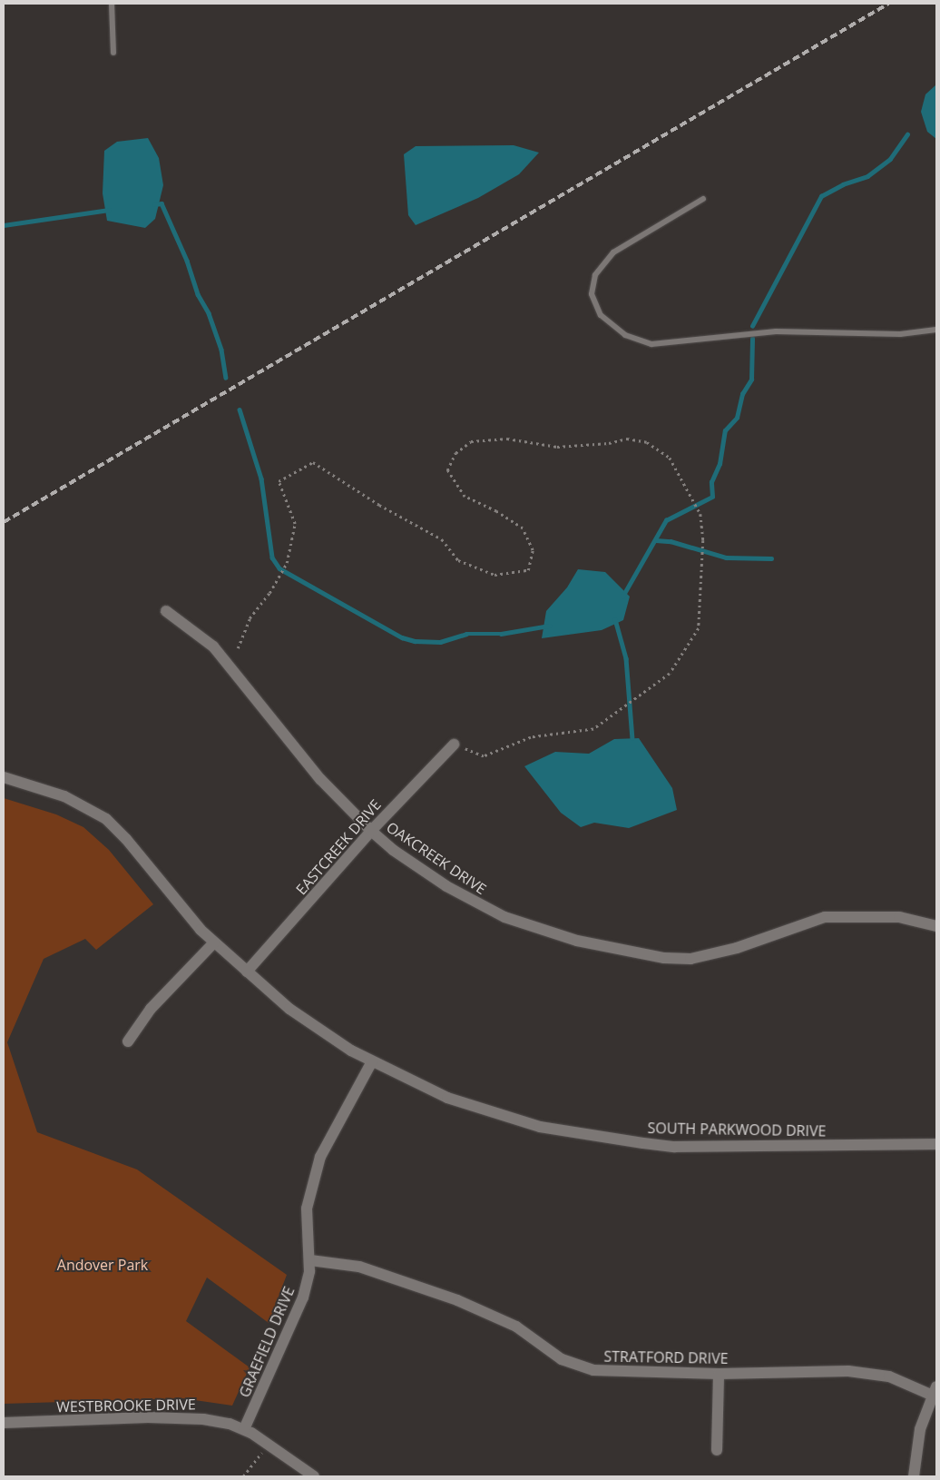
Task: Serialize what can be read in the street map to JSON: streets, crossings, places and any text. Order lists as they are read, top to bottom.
{
  "streets": {
    "street": [
      "EASTCREEK DRIVE",
      "OAKCREEK DRIVE",
      "SOUTH PARKWOOD DRIVE",
      "GRAEFIELD DRIVE",
      "STRATFORD DRIVE",
      "WESTBROOKE DRIVE"
    ]
  },
  "crossings": [
    ["EASTCREEK DRIVE", "OAKCREEK DRIVE"],
    ["EASTCREEK DRIVE", "SOUTH PARKWOOD DRIVE"],
    ["SOUTH PARKWOOD DRIVE", "GRAEFIELD DRIVE"],
    ["GRAEFIELD DRIVE", "STRATFORD DRIVE"],
    ["GRAEFIELD DRIVE", "WESTBROOKE DRIVE"]
  ],
  "parks": ["Andover Park"]
}
